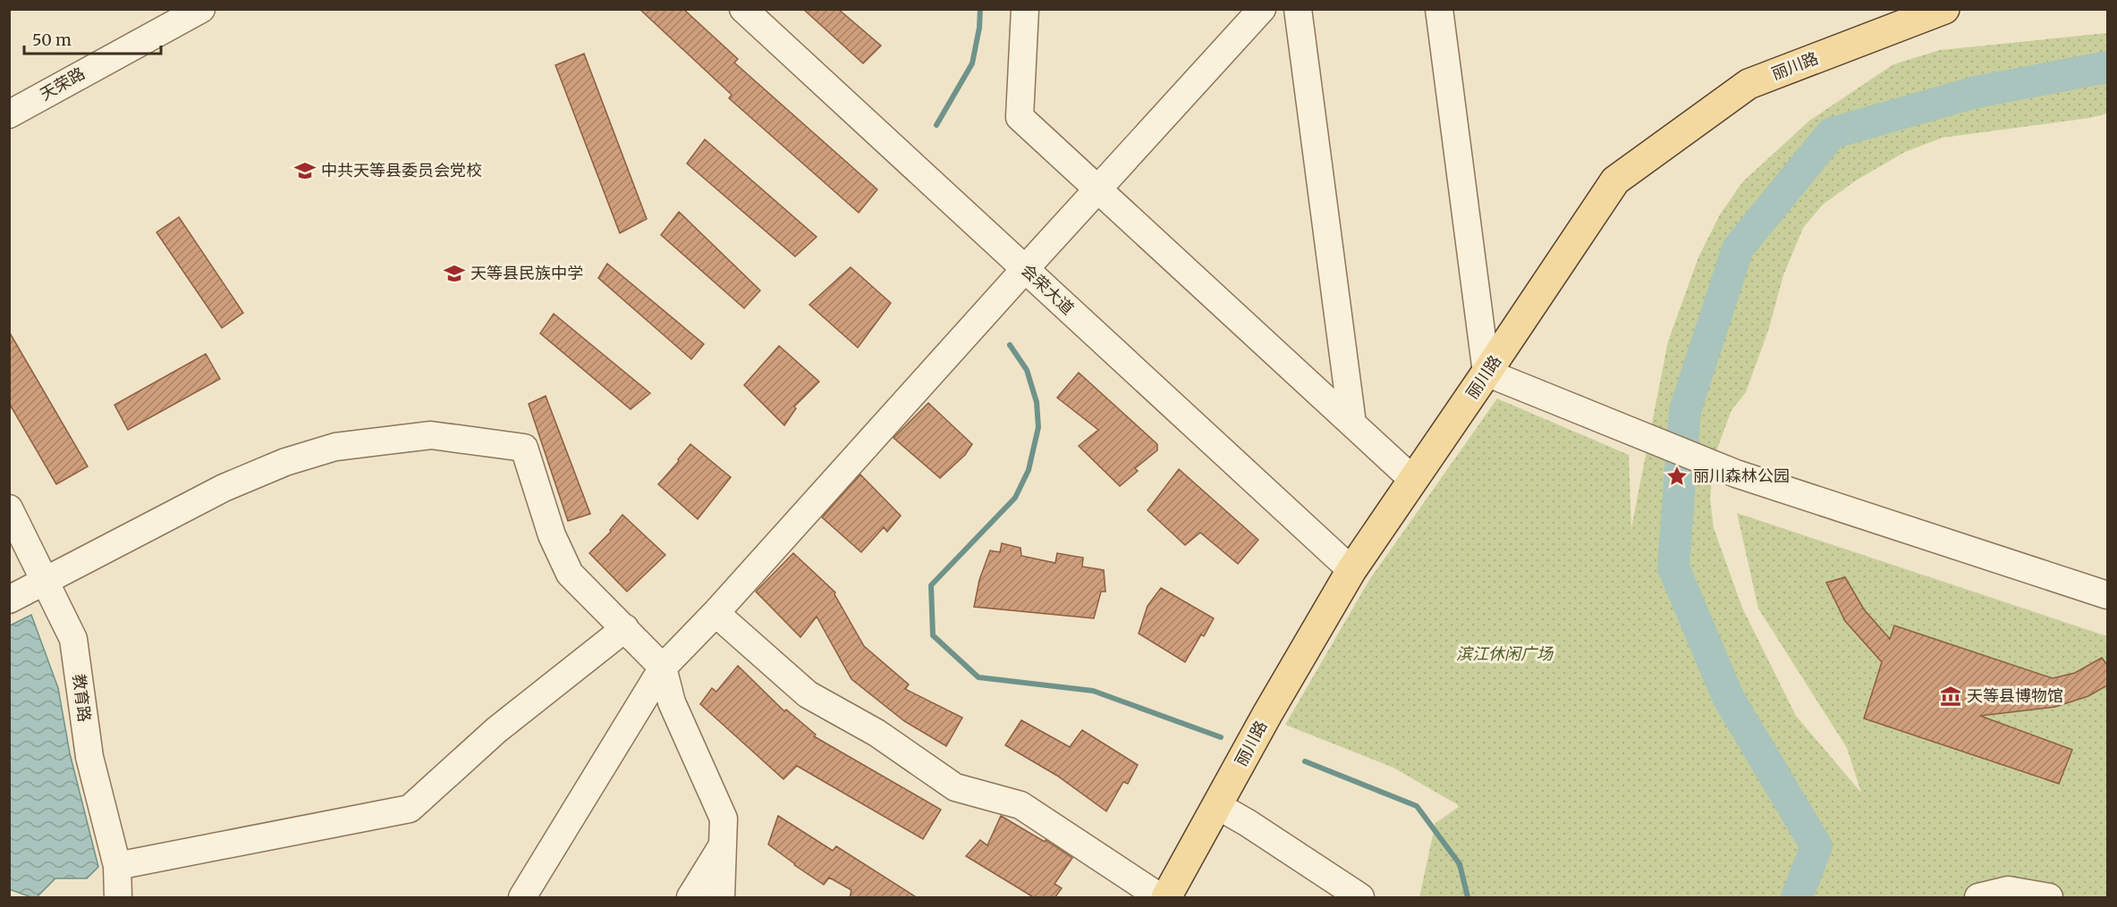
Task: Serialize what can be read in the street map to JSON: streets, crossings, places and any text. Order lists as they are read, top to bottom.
{
  "streets": {
    "main road": ["丽川路"],
    "street": ["天荣路", "会荣大道", "教育路"]
  },
  "crossings": [
    ["丽川路", "会荣大道"]
  ],
  "parks": ["滨江休闲广场"],
  "places": {
    "school or university": ["中共天等县委员会党校", "天等县民族中学"],
    "place": ["丽川森林公园"],
    "museum": ["天等县博物馆"]
  },
  "scale_bar": "50 m"
}
